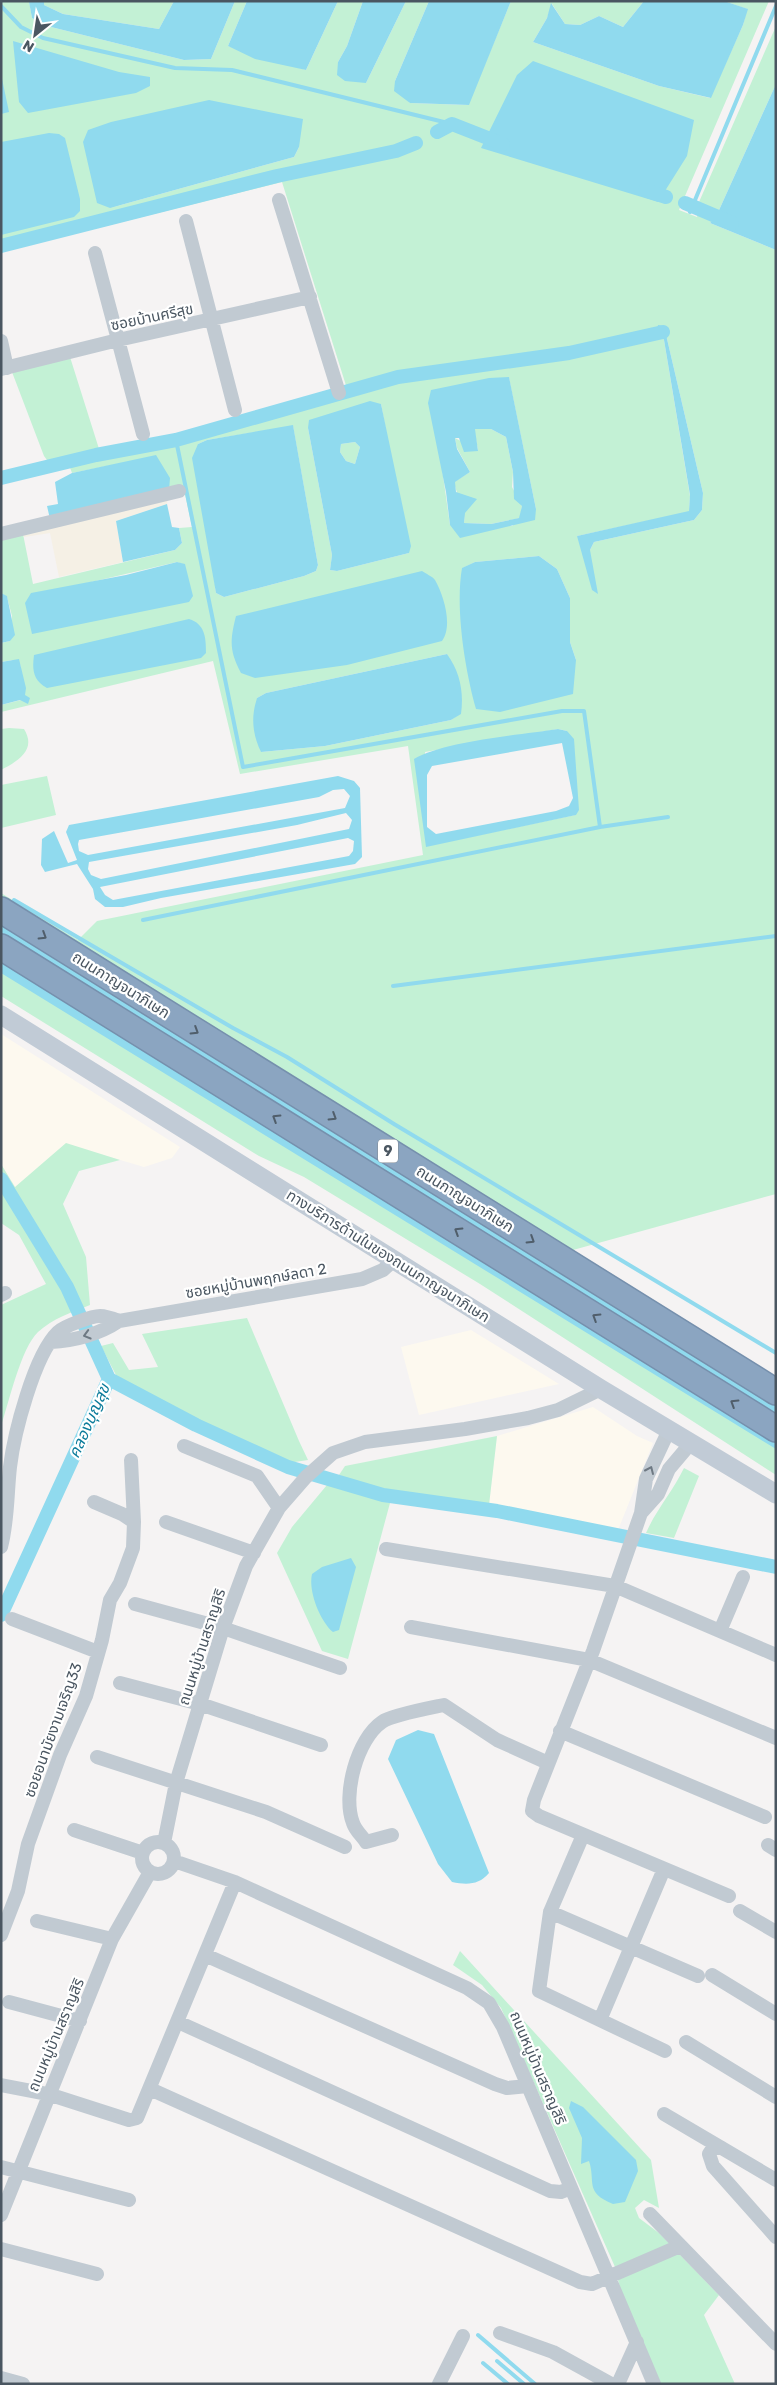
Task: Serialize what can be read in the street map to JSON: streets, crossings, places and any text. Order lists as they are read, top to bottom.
{
  "streets": {
    "highway": ["ถนนกาญจนาภิเษก", "9"],
    "main road": ["ทางบริการด้านในของถนนกาญจนาภิเษก"],
    "street": [
      "ซอยบ้านศรีสุข",
      "ซอยหมู่บ้านพฤกษ์ลดา 2",
      "ถนนหมู่บ้านสราญสิริ",
      "ซอยอนามัยงามเจริญ33"
    ]
  },
  "crossings": [
    ["ทางบริการด้านในของถนนกาญจนาภิเษก", "ซอยหมู่บ้านพฤกษ์ลดา 2"],
    ["ทางบริการด้านในของถนนกาญจนาภิเษก", "ถนนหมู่บ้านสราญสิริ"]
  ],
  "water": ["คลองบุญสุข"],
  "north": "bottom left"
}
